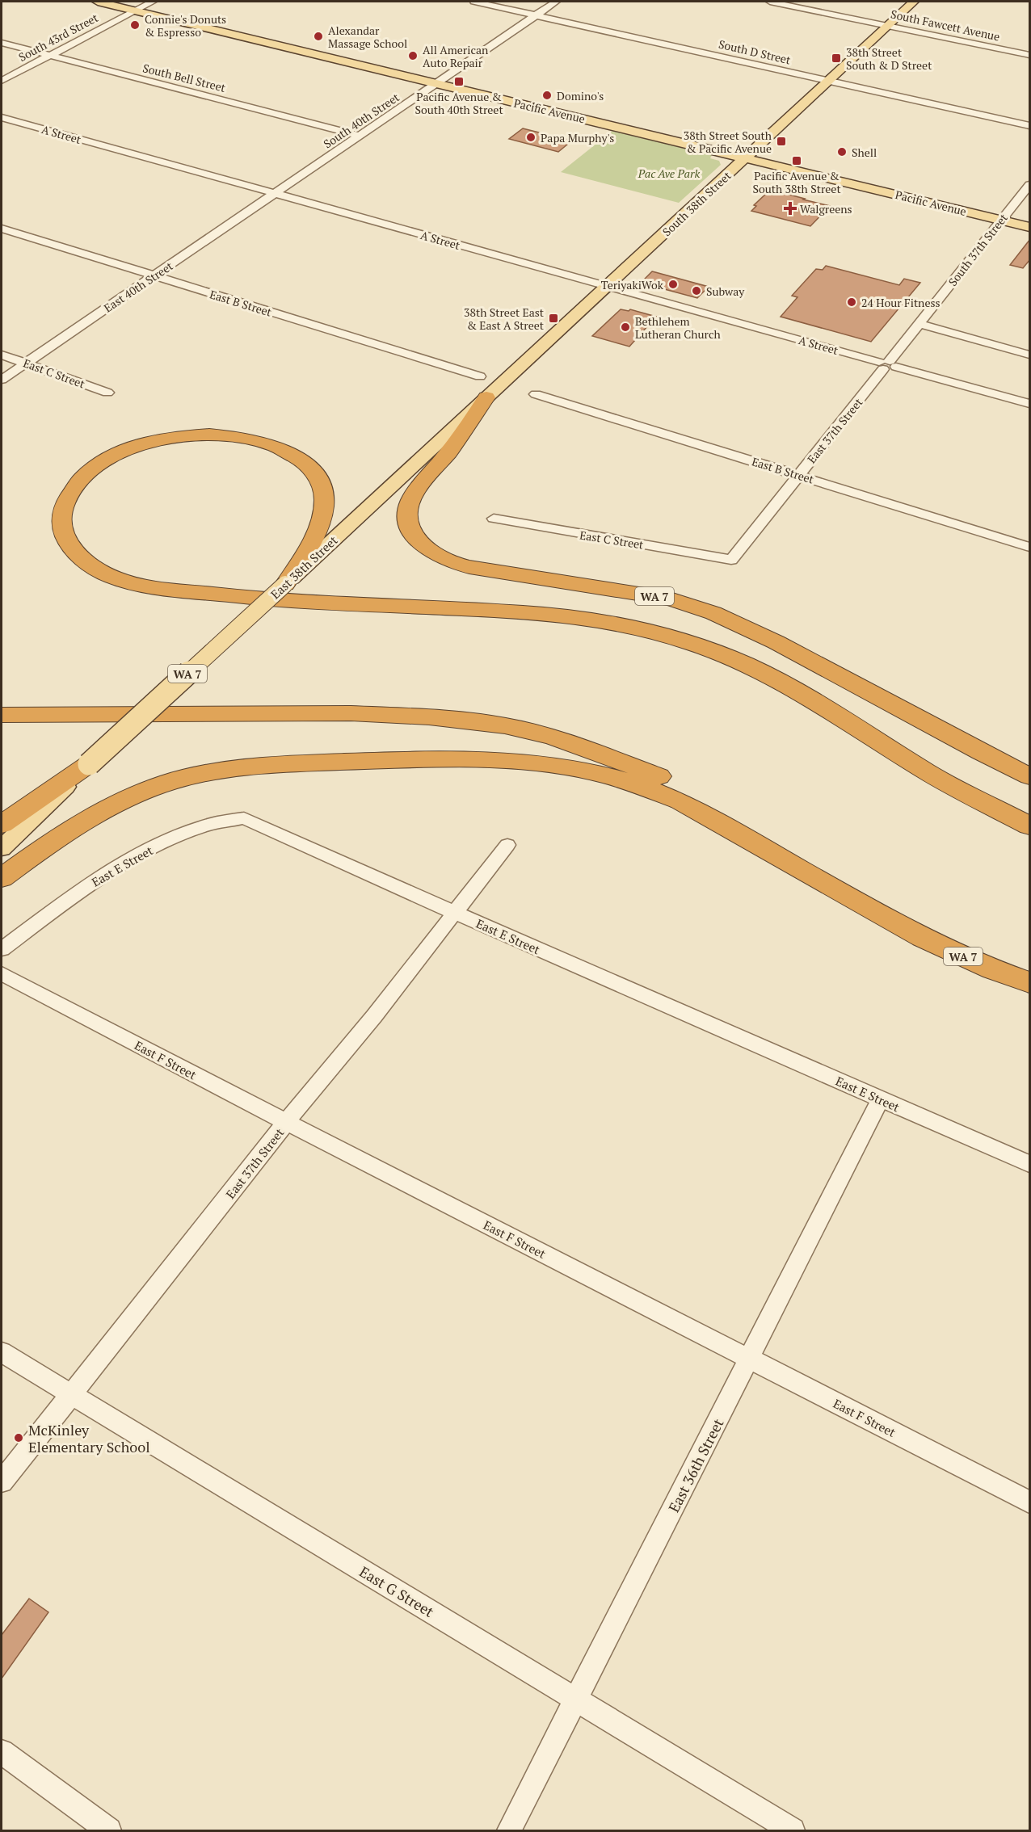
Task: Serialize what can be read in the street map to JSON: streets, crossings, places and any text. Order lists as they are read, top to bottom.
{
  "streets": {
    "highway": ["WA 7"],
    "main road": ["Pacific Avenue", "South 38th Street", "East 38th Street"],
    "street": [
      "South Fawcett Avenue",
      "South 43rd Street",
      "South D Street",
      "South Bell Street",
      "South 40th Street",
      "A Street",
      "South 37th Street",
      "East 40th Street",
      "East B Street",
      "East C Street",
      "East 37th Street",
      "East E Street",
      "East F Street",
      "East 36th Street",
      "East G Street"
    ]
  },
  "crossings": [
    ["South Fawcett Avenue", "South 38th Street"],
    ["South 43rd Street", "South Bell Street"],
    ["South 43rd Street", "Pacific Avenue"],
    ["South D Street", "South 40th Street"],
    ["South D Street", "South 38th Street"],
    ["South Bell Street", "South 40th Street"],
    ["Pacific Avenue", "South 40th Street"],
    ["Pacific Avenue", "South 38th Street"],
    ["Pacific Avenue", "South 37th Street"],
    ["South 40th Street", "A Street"],
    ["South 40th Street", "East 40th Street"],
    ["A Street", "South 38th Street"],
    ["A Street", "South 37th Street"],
    ["A Street", "East 40th Street"],
    ["A Street", "East 37th Street"],
    ["A Street", "East 38th Street"],
    ["South 38th Street", "East 38th Street"],
    ["South 37th Street", "East 37th Street"],
    ["East 40th Street", "East B Street"],
    ["East 40th Street", "East C Street"],
    ["East B Street", "East 37th Street"],
    ["East C Street", "East 37th Street"],
    ["East 37th Street", "East E Street"],
    ["East 37th Street", "East F Street"],
    ["East 37th Street", "East G Street"],
    ["East 38th Street", "WA 7"],
    ["East E Street", "East 36th Street"],
    ["East F Street", "East 36th Street"],
    ["East 36th Street", "East G Street"]
  ],
  "parks": ["Pac Ave Park"],
  "places": {
    "other": [
      "Connie's Donuts & Espresso",
      "Alexandar Massage School",
      "All American Auto Repair",
      "Domino's",
      "Papa Murphy's",
      "Shell",
      "TeriyakiWok",
      "Subway",
      "24 Hour Fitness",
      "Bethlehem Lutheran Church",
      "McKinley Elementary School"
    ],
    "transit": [
      "38th Street South & D Street",
      "Pacific Avenue & South 40th Street",
      "38th Street South & Pacific Avenue",
      "Pacific Avenue & South 38th Street",
      "38th Street East & East A Street"
    ],
    "health": ["Walgreens"]
  }
}
